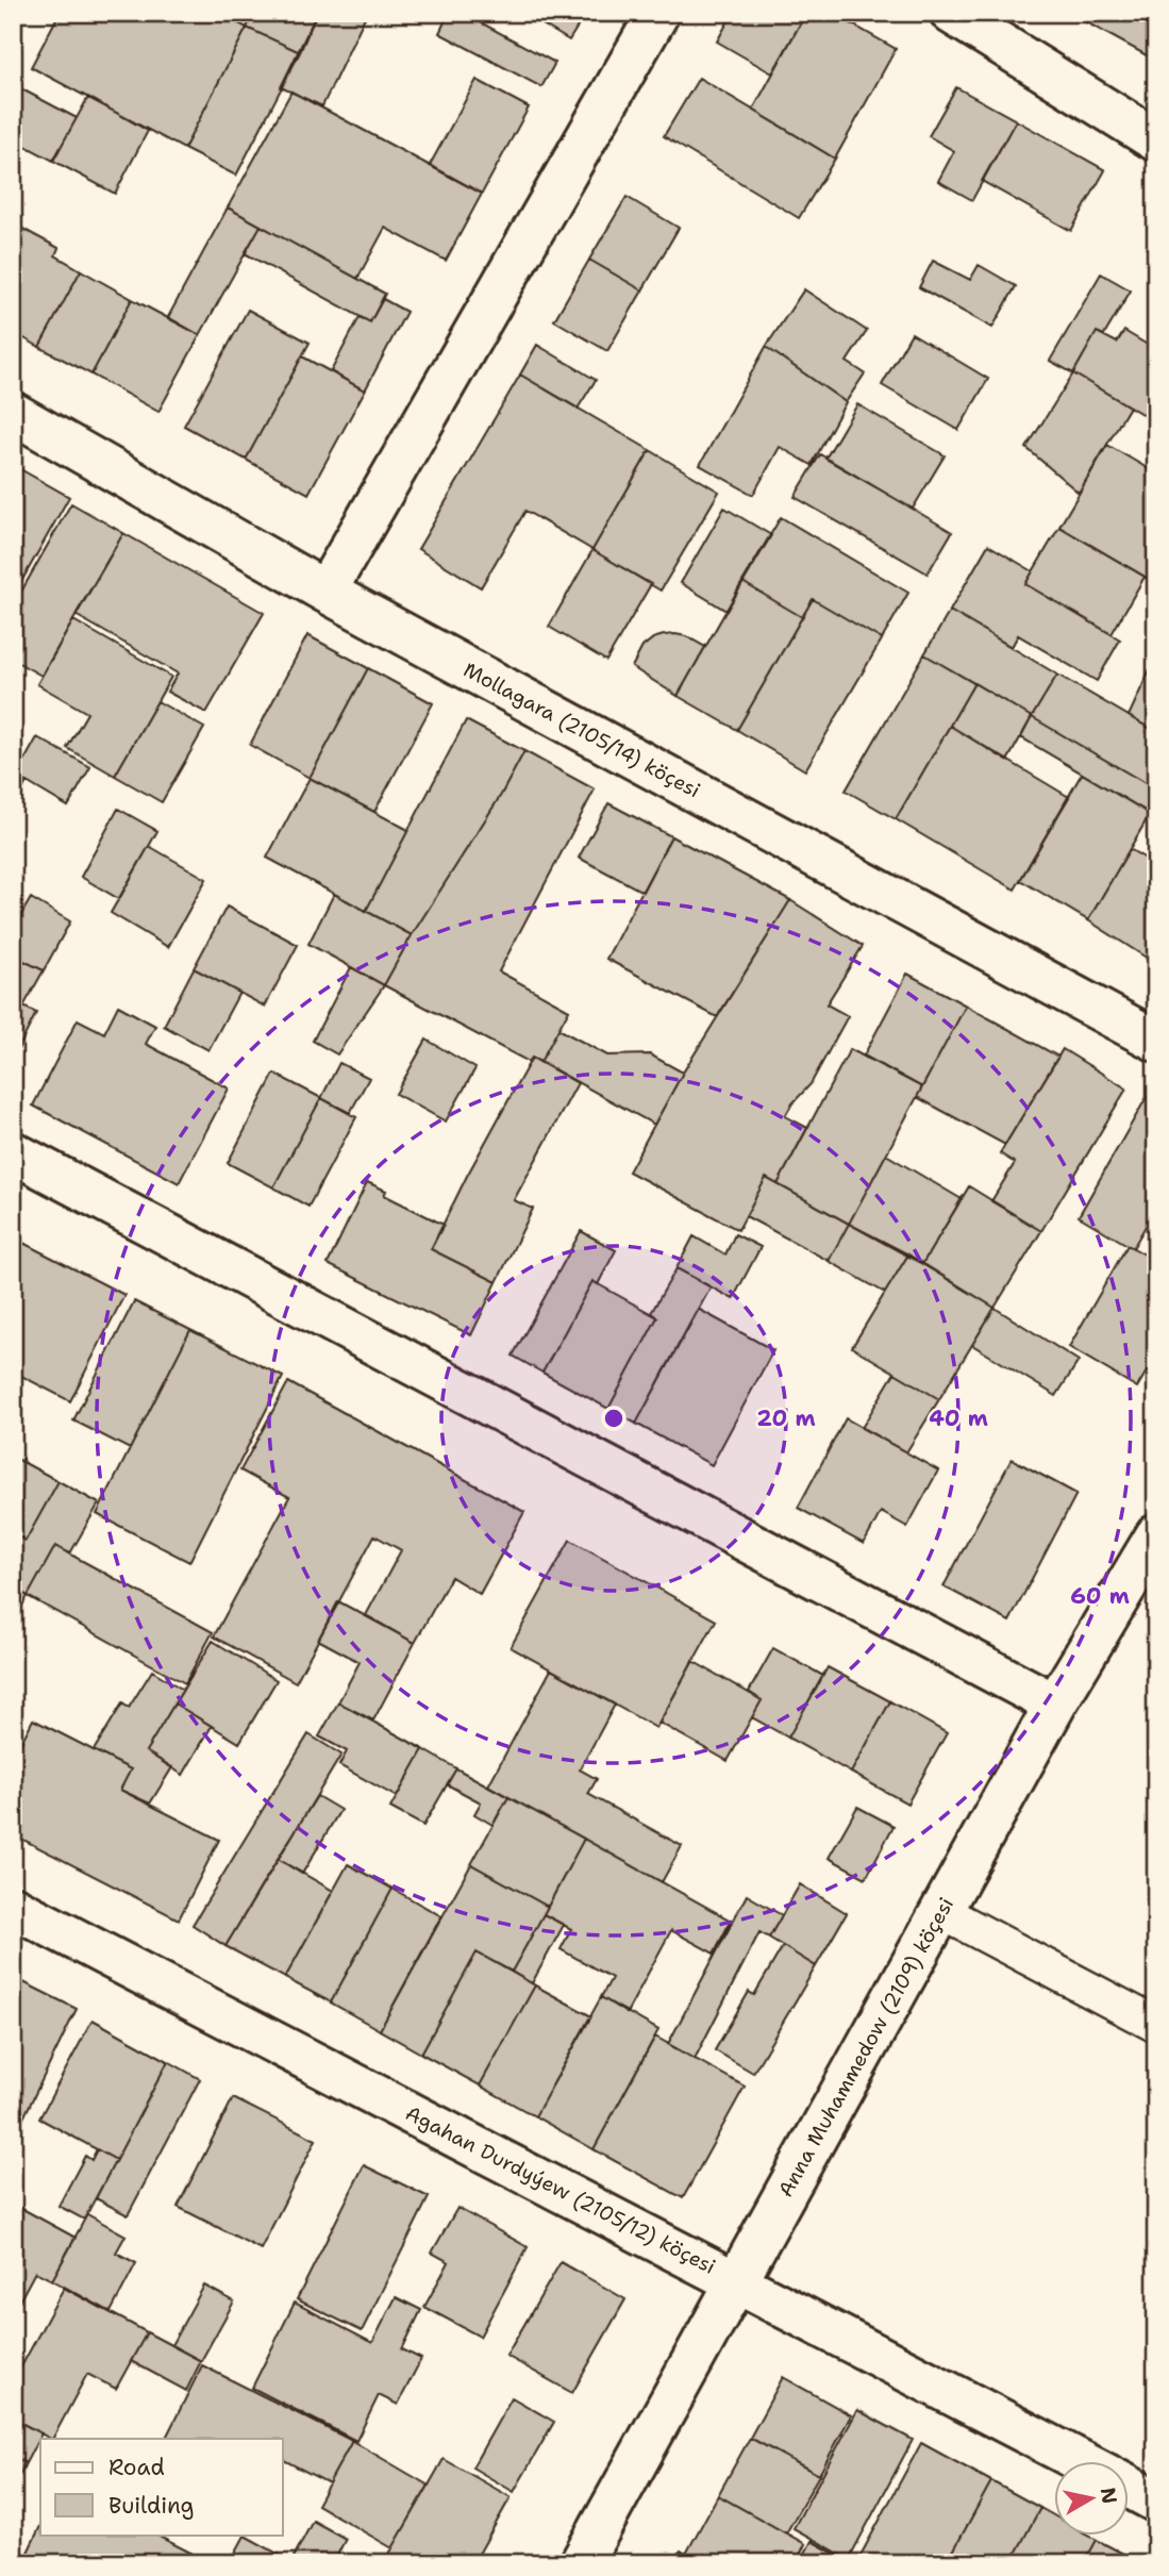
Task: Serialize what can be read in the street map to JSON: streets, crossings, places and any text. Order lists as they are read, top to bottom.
{
  "streets": {
    "street": ["Mollagara (2105/14) köçesi", "Anna Muhammedow (2109) köçesi", "Agahan Durdyýew (2105/12) köçesi"]
  },
  "crossings": [
    ["Anna Muhammedow (2109) köçesi", "Agahan Durdyýew (2105/12) köçesi"]
  ],
  "legend": ["Road", "Building"],
  "north": "right",
  "rings": ["20 m", "40 m", "60 m"]
}
